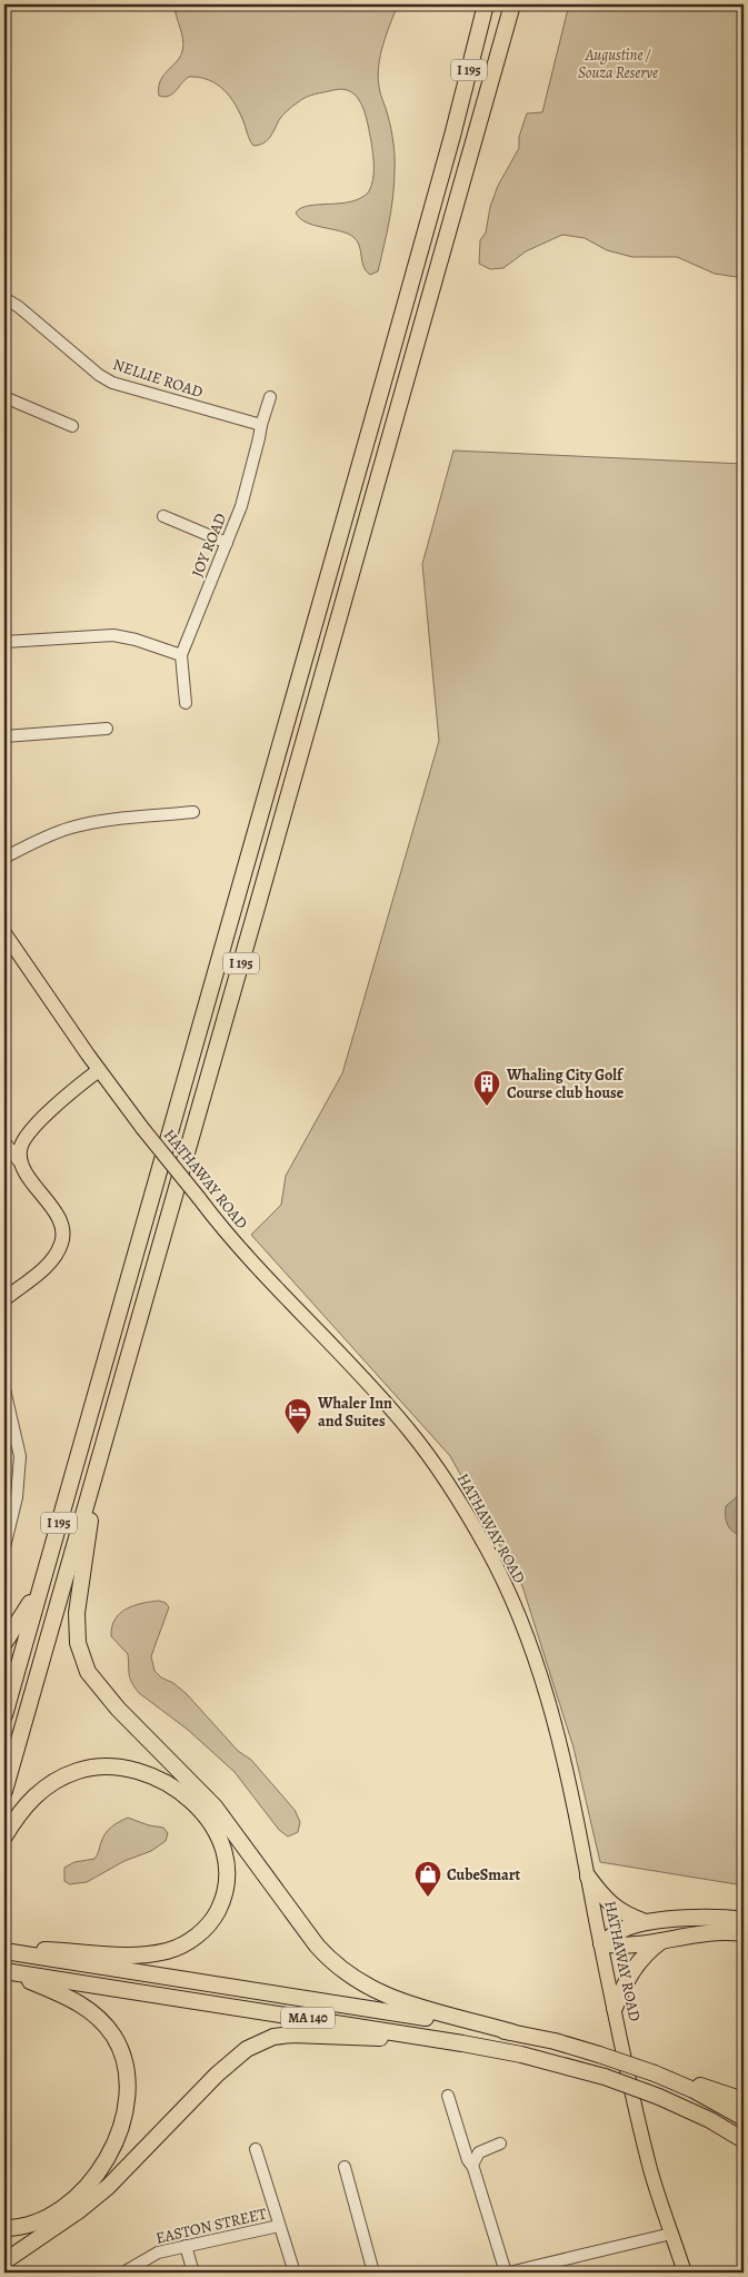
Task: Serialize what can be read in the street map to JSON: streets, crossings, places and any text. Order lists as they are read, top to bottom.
{
  "streets": {
    "highway": ["I 195", "MA 140"],
    "main road": ["HATHAWAY ROAD"],
    "street": ["NELLIE ROAD", "JOY ROAD", "EASTON STREET"]
  },
  "crossings": [
    ["NELLIE ROAD", "JOY ROAD"]
  ],
  "parks": ["Augustine / Souza Reserve"],
  "places": {
    "building": ["Whaling City Golf Course club house"],
    "hotel": ["Whaler Inn and Suites"],
    "shop": ["CubeSmart"]
  }
}
